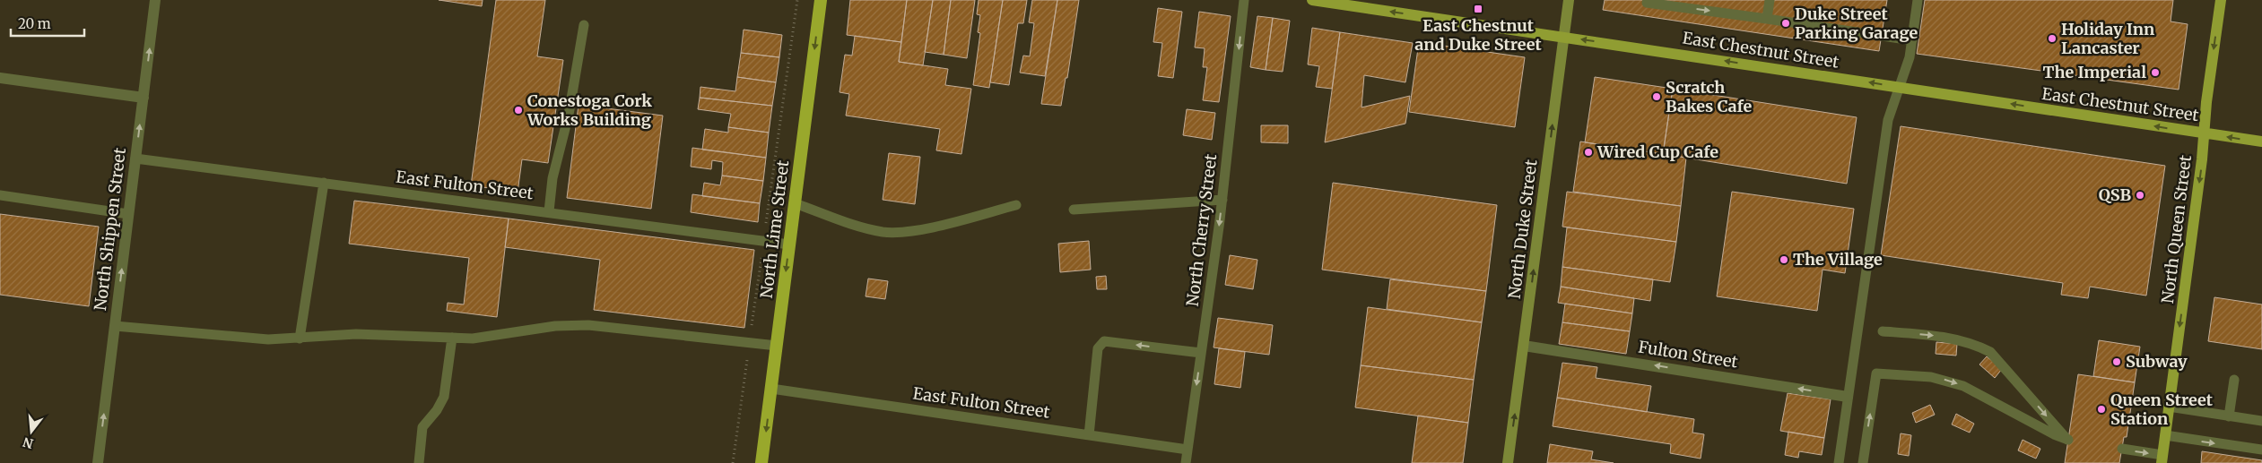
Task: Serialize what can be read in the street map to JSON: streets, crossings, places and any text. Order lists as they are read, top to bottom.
{
  "streets": {
    "highway": ["North Lime Street"],
    "main road": ["East Chestnut Street", "North Duke Street", "North Queen Street"],
    "street": ["North Shippen Street", "Fulton Street"],
    "lane": ["East Fulton Street", "North Cherry Street"]
  },
  "crossings": [
    ["East Chestnut Street", "North Duke Street"],
    ["East Chestnut Street", "North Queen Street"],
    ["East Fulton Street", "North Shippen Street"],
    ["East Fulton Street", "North Lime Street"],
    ["East Fulton Street", "North Cherry Street"],
    ["North Duke Street", "Fulton Street"]
  ],
  "one_way": [
    "East Chestnut Street",
    "North Shippen Street",
    "North Lime Street",
    "North Duke Street",
    "North Queen Street",
    "North Cherry Street",
    "Fulton Street"
  ],
  "places": {
    "transit": ["East Chestnut and Duke Street"],
    "other": [
      "Duke Street Parking Garage",
      "Holiday Inn Lancaster",
      "The Imperial",
      "Scratch Bakes Cafe",
      "Conestoga Cork Works Building",
      "Wired Cup Cafe",
      "QSB",
      "The Village",
      "Subway",
      "Queen Street Station"
    ]
  },
  "scale_bar": "20 m",
  "north": "bottom"
}
